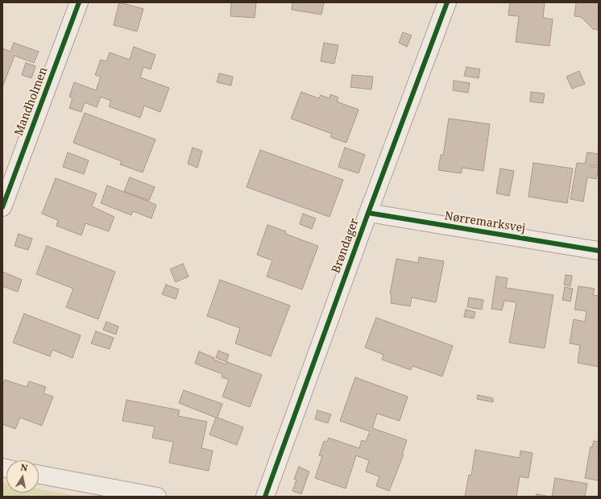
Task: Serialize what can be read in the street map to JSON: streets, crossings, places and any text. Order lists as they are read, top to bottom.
{
  "streets": {
    "street": ["Mandholmen", "Nørremarksvej", "Brøndager"]
  },
  "crossings": [
    ["Nørremarksvej", "Brøndager"]
  ],
  "north": "top"
}
